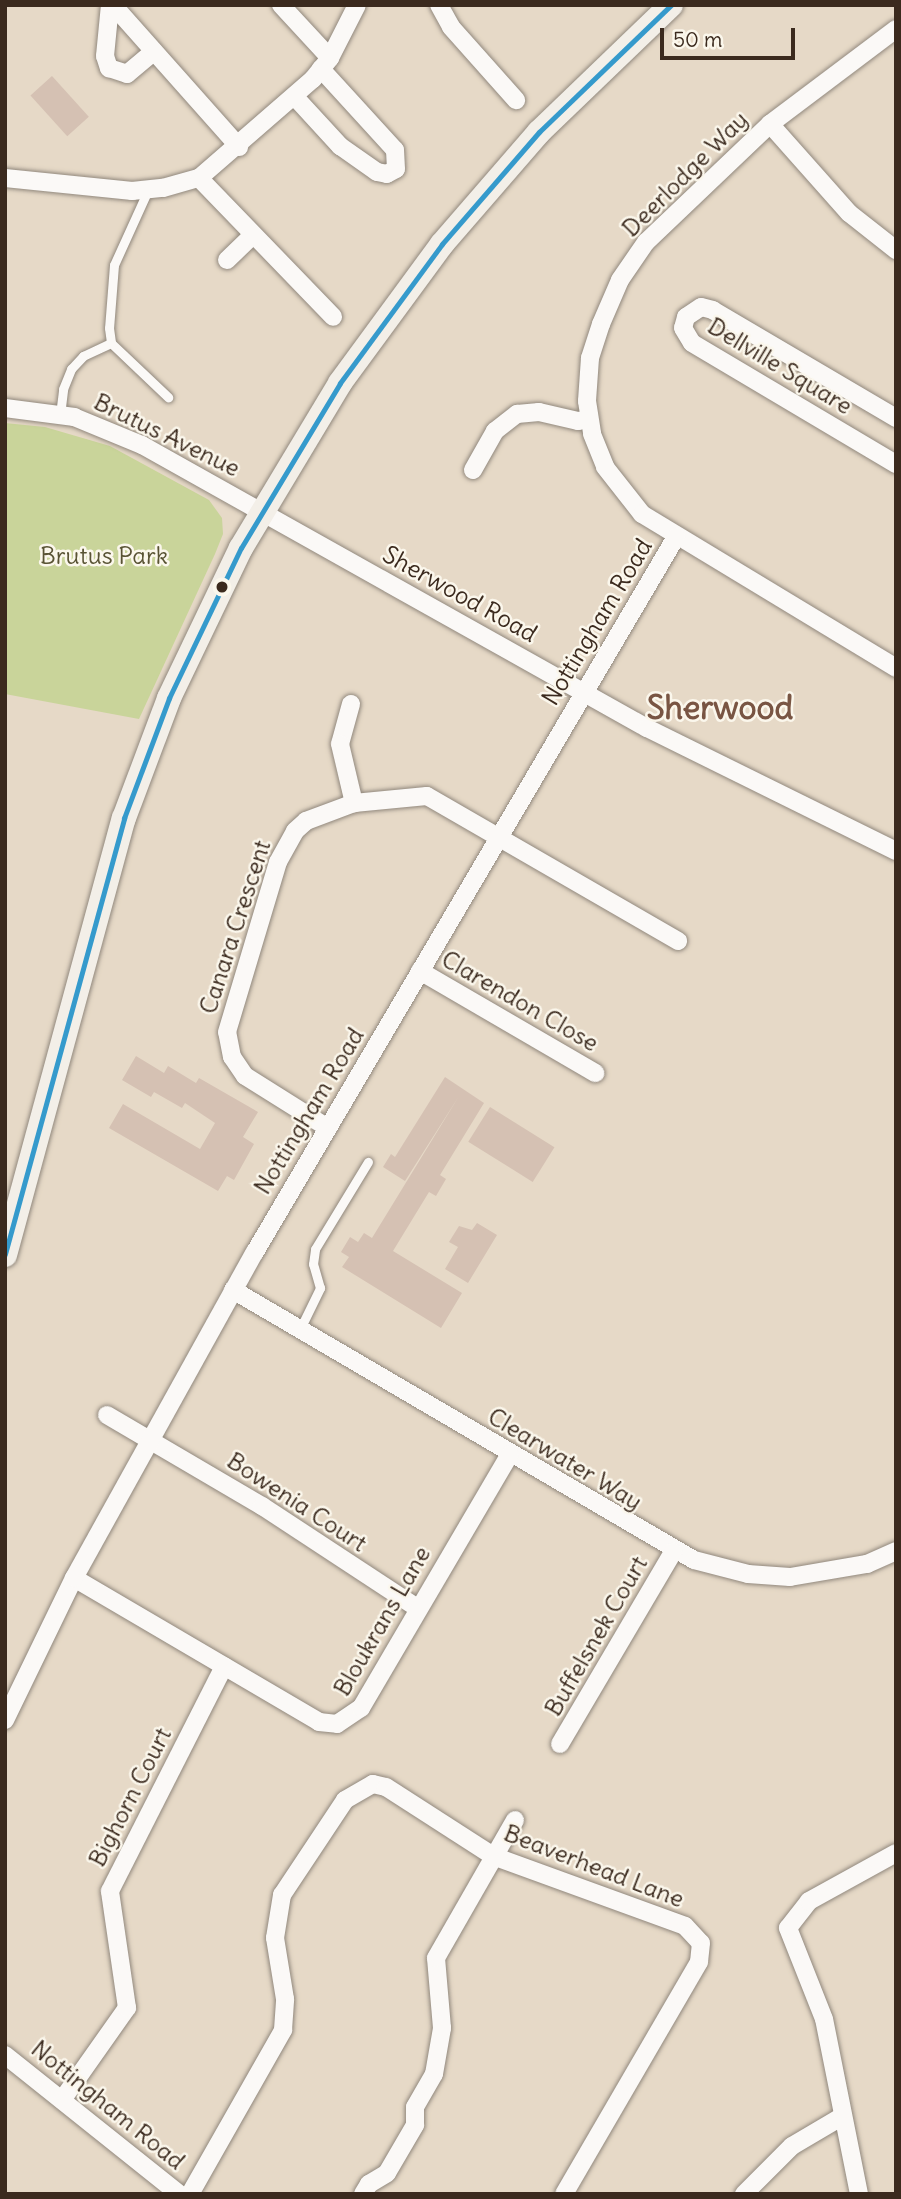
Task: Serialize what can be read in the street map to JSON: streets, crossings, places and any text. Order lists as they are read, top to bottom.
{
  "streets": {
    "street": [
      "Deerlodge Way",
      "Dellville Square",
      "Brutus Avenue",
      "Sherwood Road",
      "Nottingham Road",
      "Canara Crescent",
      "Clarendon Close",
      "Clearwater Way",
      "Bowenia Court",
      "Bloukrans Lane",
      "Buffelsnek Court",
      "Bighorn Court",
      "Beaverhead Lane"
    ]
  },
  "crossings": [
    ["Deerlodge Way", "Nottingham Road"],
    ["Brutus Avenue", "Sherwood Road"],
    ["Sherwood Road", "Nottingham Road"],
    ["Nottingham Road", "Canara Crescent"],
    ["Nottingham Road", "Clarendon Close"],
    ["Nottingham Road", "Clearwater Way"],
    ["Nottingham Road", "Bowenia Court"],
    ["Nottingham Road", "Bloukrans Lane"],
    ["Nottingham Road", "Bighorn Court"],
    ["Clearwater Way", "Bloukrans Lane"],
    ["Clearwater Way", "Buffelsnek Court"],
    ["Bowenia Court", "Bloukrans Lane"],
    ["Bloukrans Lane", "Bighorn Court"]
  ],
  "districts": ["Sherwood"],
  "parks": ["Brutus Park"],
  "scale_bar": "50 m"
}
